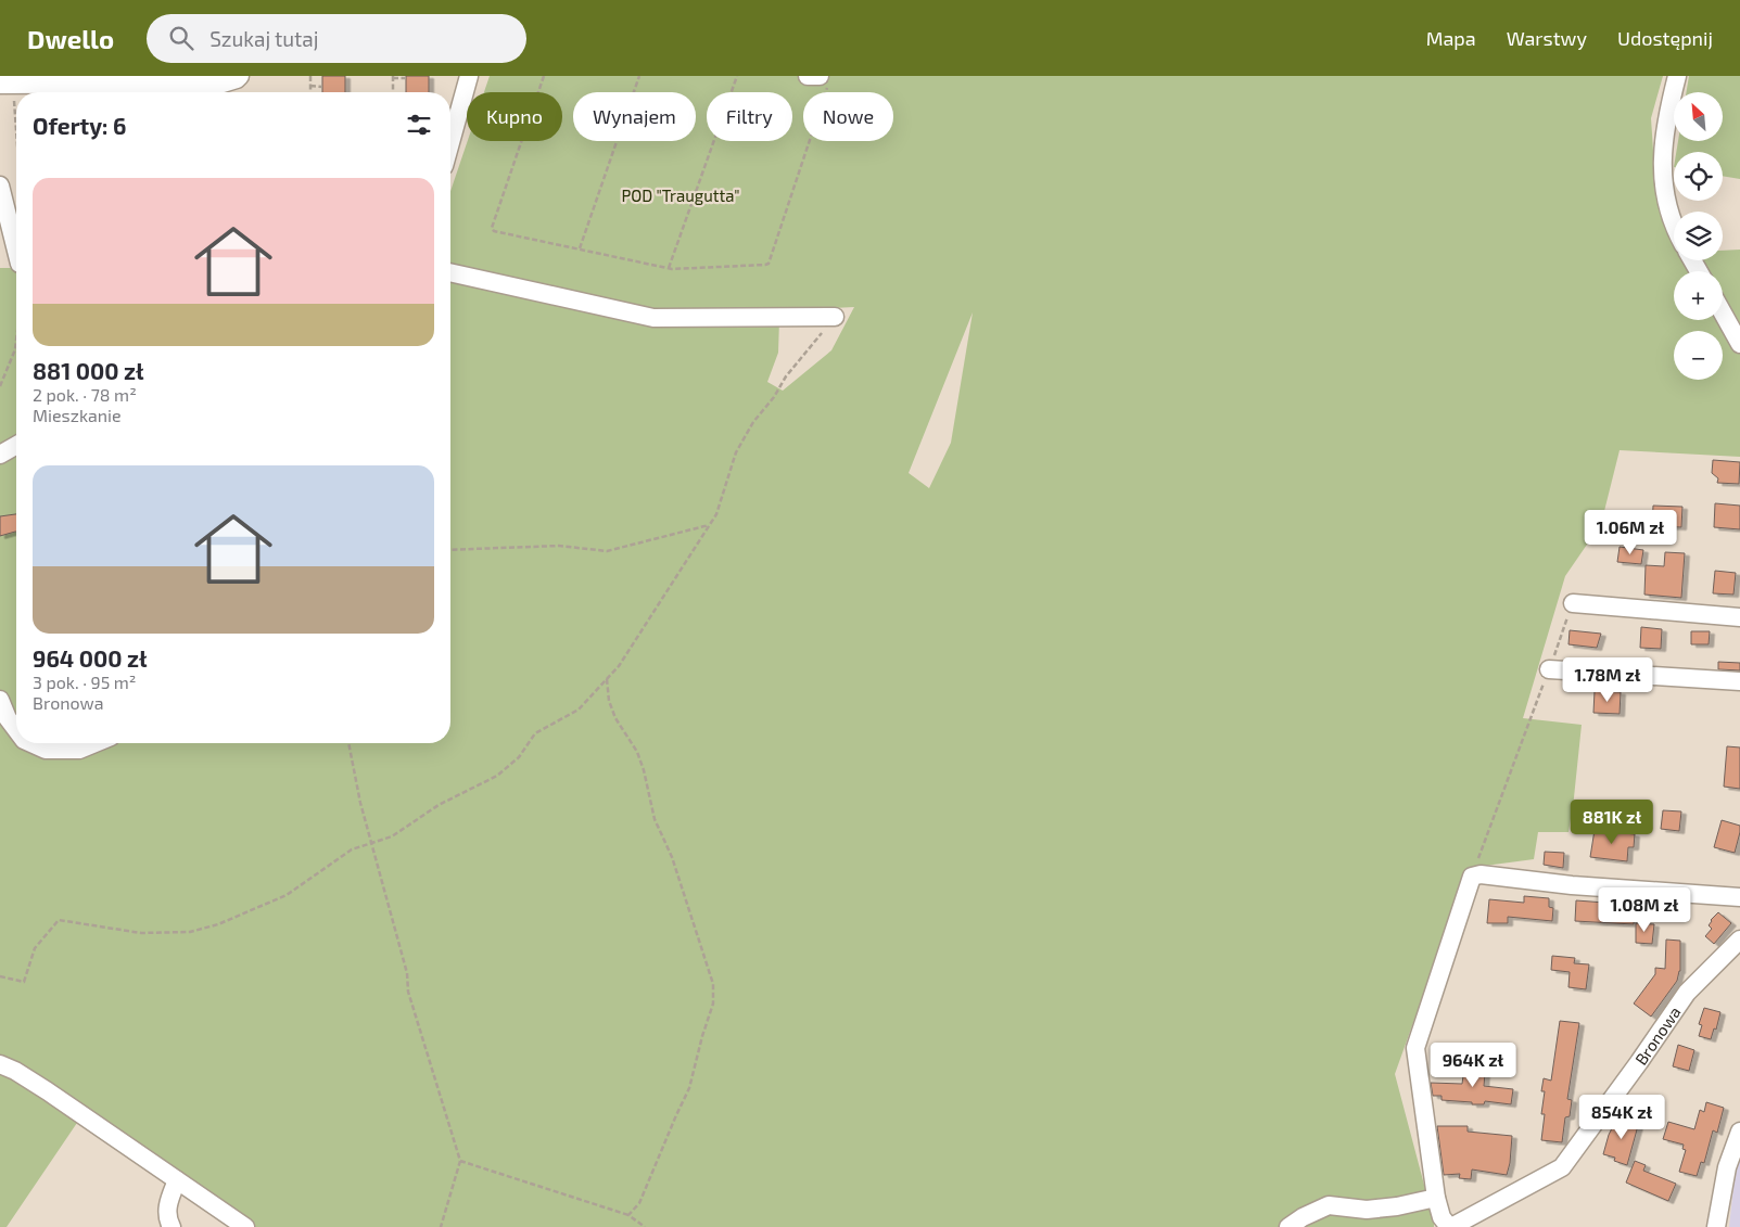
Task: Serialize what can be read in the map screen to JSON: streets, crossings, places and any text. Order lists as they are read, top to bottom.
{
  "streets": {
    "street": ["Bronowa"]
  },
  "parks": ["POD \"Traugutta\""],
  "north": "top left",
  "page": {
    "header": "Dwello",
    "search": "Szukaj tutaj",
    "nav": ["Mapa", "Warstwy", "Udostępnij"],
    "map_buttons": ["+", "−"],
    "chip": [
      "Kupno",
      "Wynajem",
      "Filtry",
      "Nowe"
    ],
    "heading": "Oferty: 6",
    "list": [
      {
        "name": "881 000 zł",
        "note": "2 pok. · 78 m² · Mieszkanie"
      },
      {
        "name": "964 000 zł",
        "note": "3 pok. · 95 m² · Bronowa"
      }
    ],
    "price": [
      "1.06M zł",
      "1.78M zł",
      "881K zł",
      "1.08M zł",
      "964K zł",
      "854K zł"
    ]
  }
}
